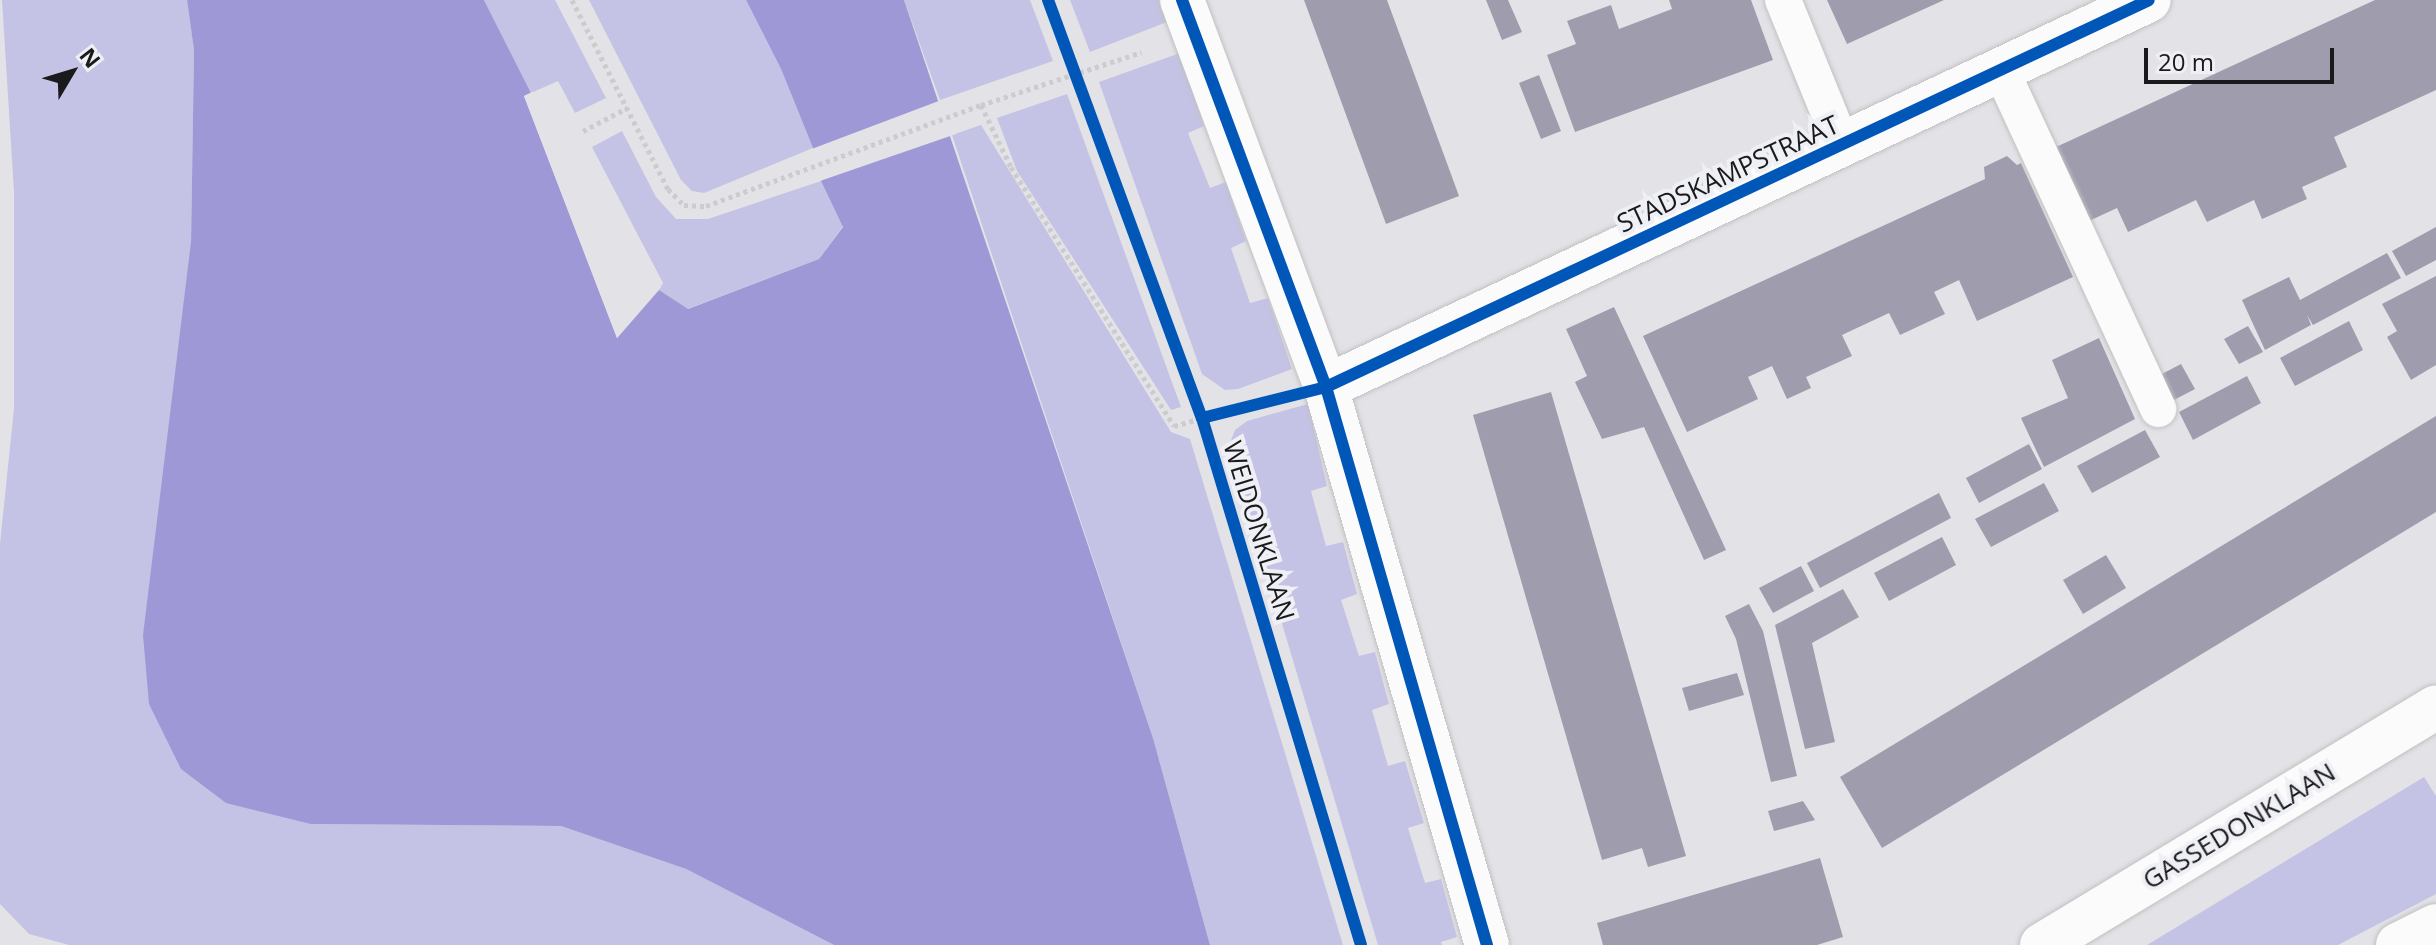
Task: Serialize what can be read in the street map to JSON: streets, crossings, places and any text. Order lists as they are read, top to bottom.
{
  "streets": {
    "street": ["STADSKAMPSTRAAT", "GASSEDONKLAAN"],
    "cycle path": ["WEIDONKLAAN"]
  },
  "scale_bar": "20 m",
  "north": "top right"
}
